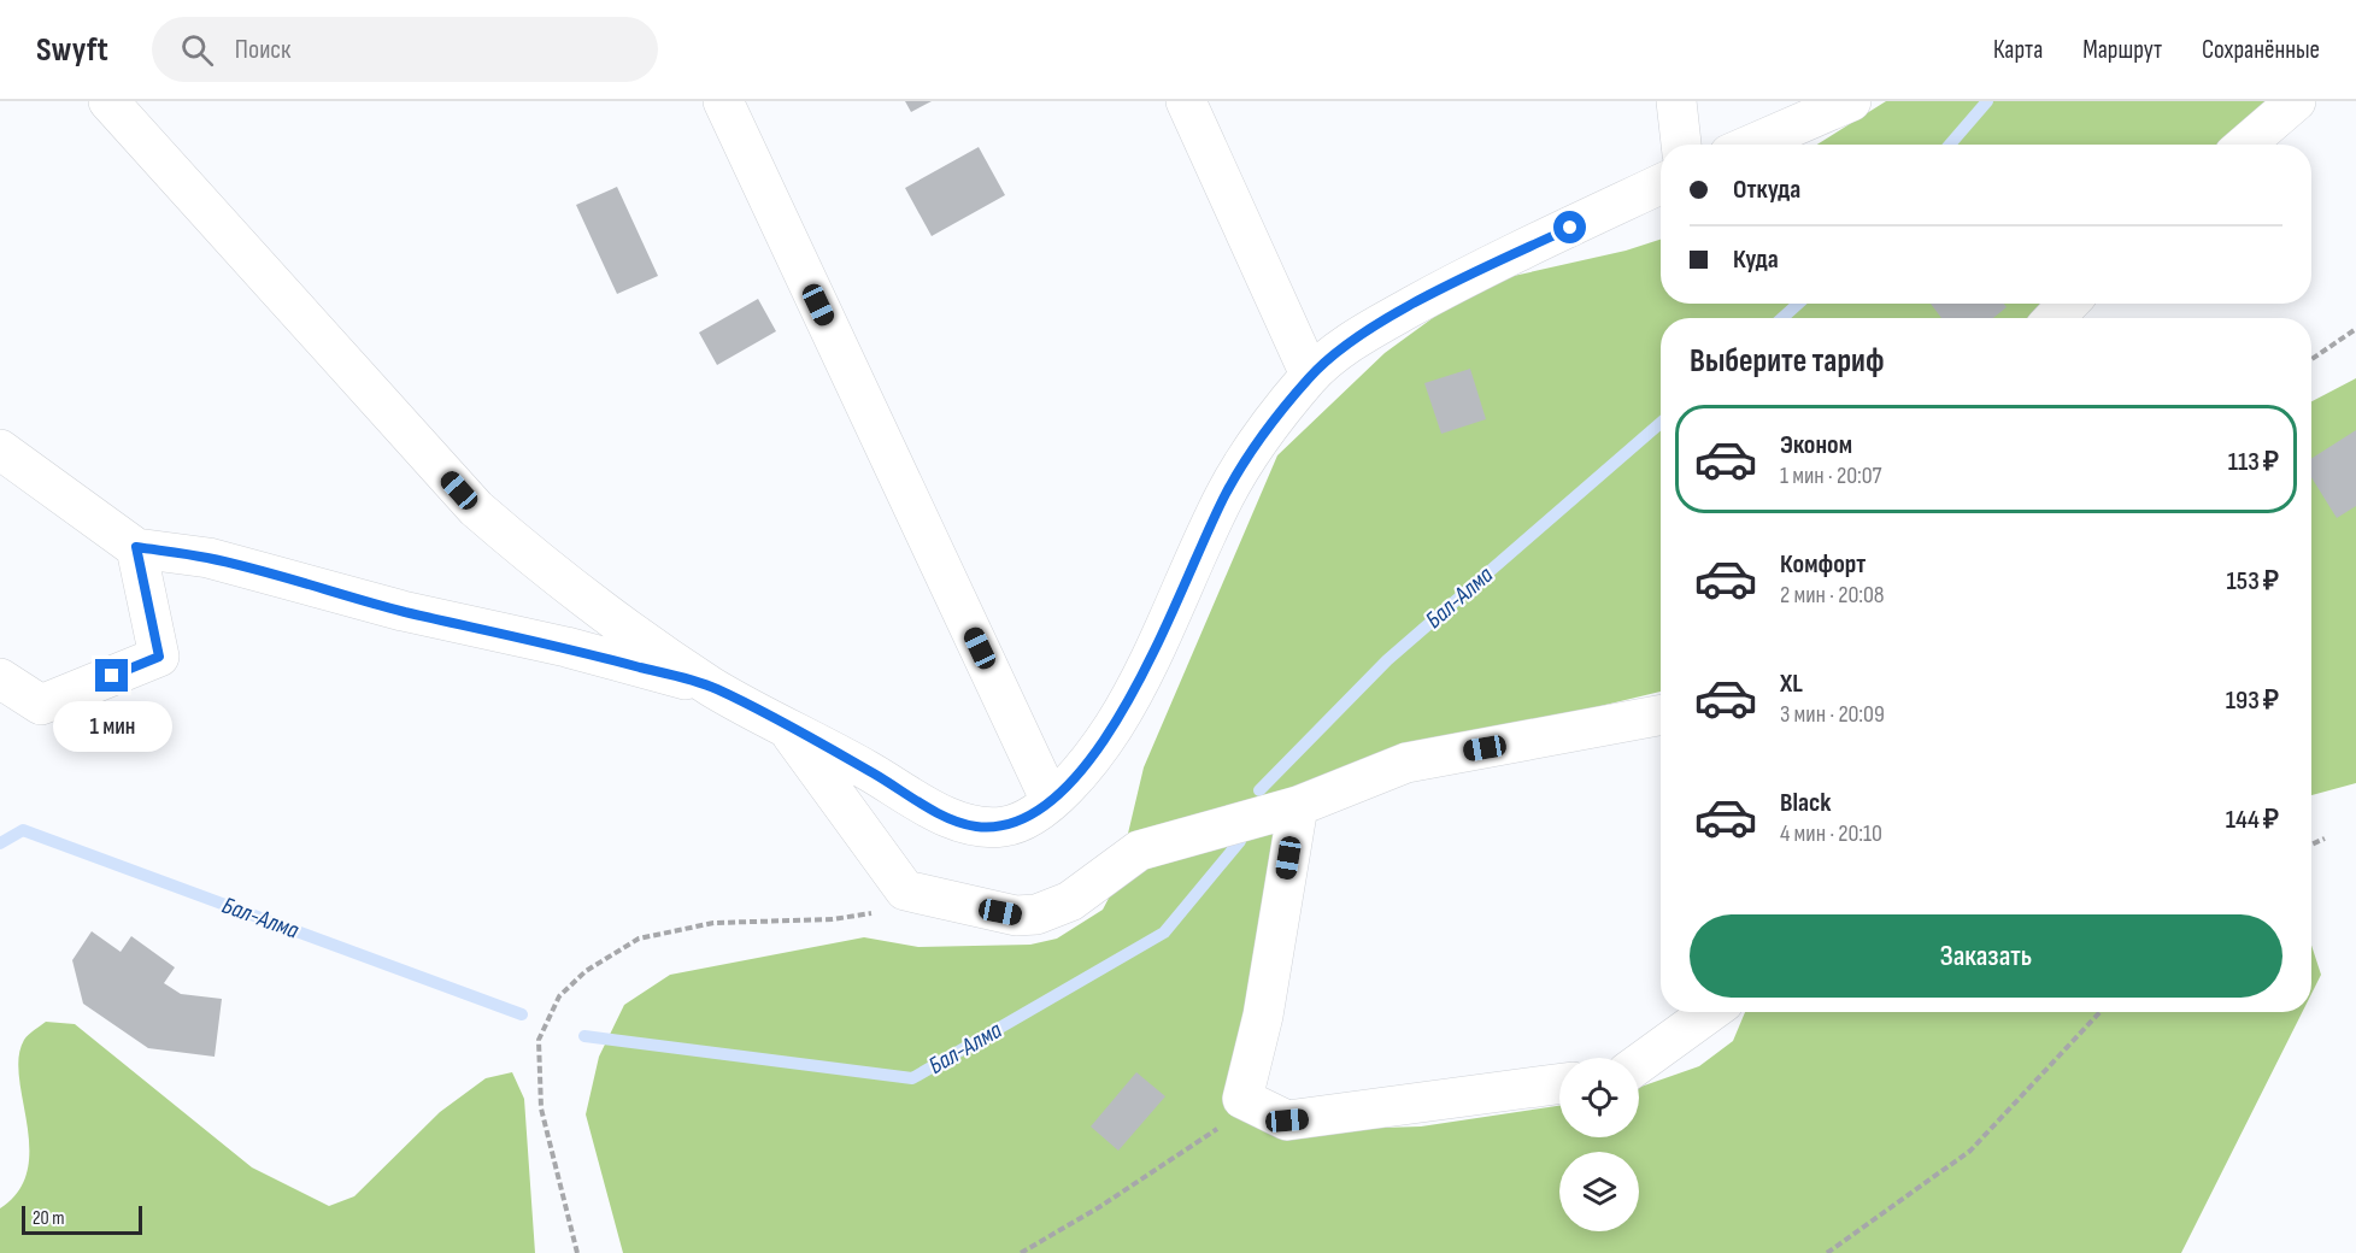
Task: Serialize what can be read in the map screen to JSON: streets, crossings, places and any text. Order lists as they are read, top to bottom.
{
  "water": ["Бал-Алма"],
  "scale_bar": "20 m",
  "page": {
    "header": "Swyft",
    "search": "Поиск",
    "nav": ["Карта", "Маршрут", "Сохранённые"],
    "banner": ["Откуда", "Куда"],
    "heading": "Выберите тариф",
    "list": [
      {
        "name": "Эконом",
        "note": "1 мин · 20:07",
        "value": "113 ₽"
      },
      {
        "name": "Комфорт",
        "note": "2 мин · 20:08",
        "value": "153 ₽"
      },
      {
        "name": "XL",
        "note": "3 мин · 20:09",
        "value": "193 ₽"
      },
      {
        "name": "Black",
        "note": "4 мин · 20:10",
        "value": "144 ₽"
      }
    ],
    "bubble": "1 мин",
    "buttons": "Заказать",
    "scale": "20 m"
  }
}
